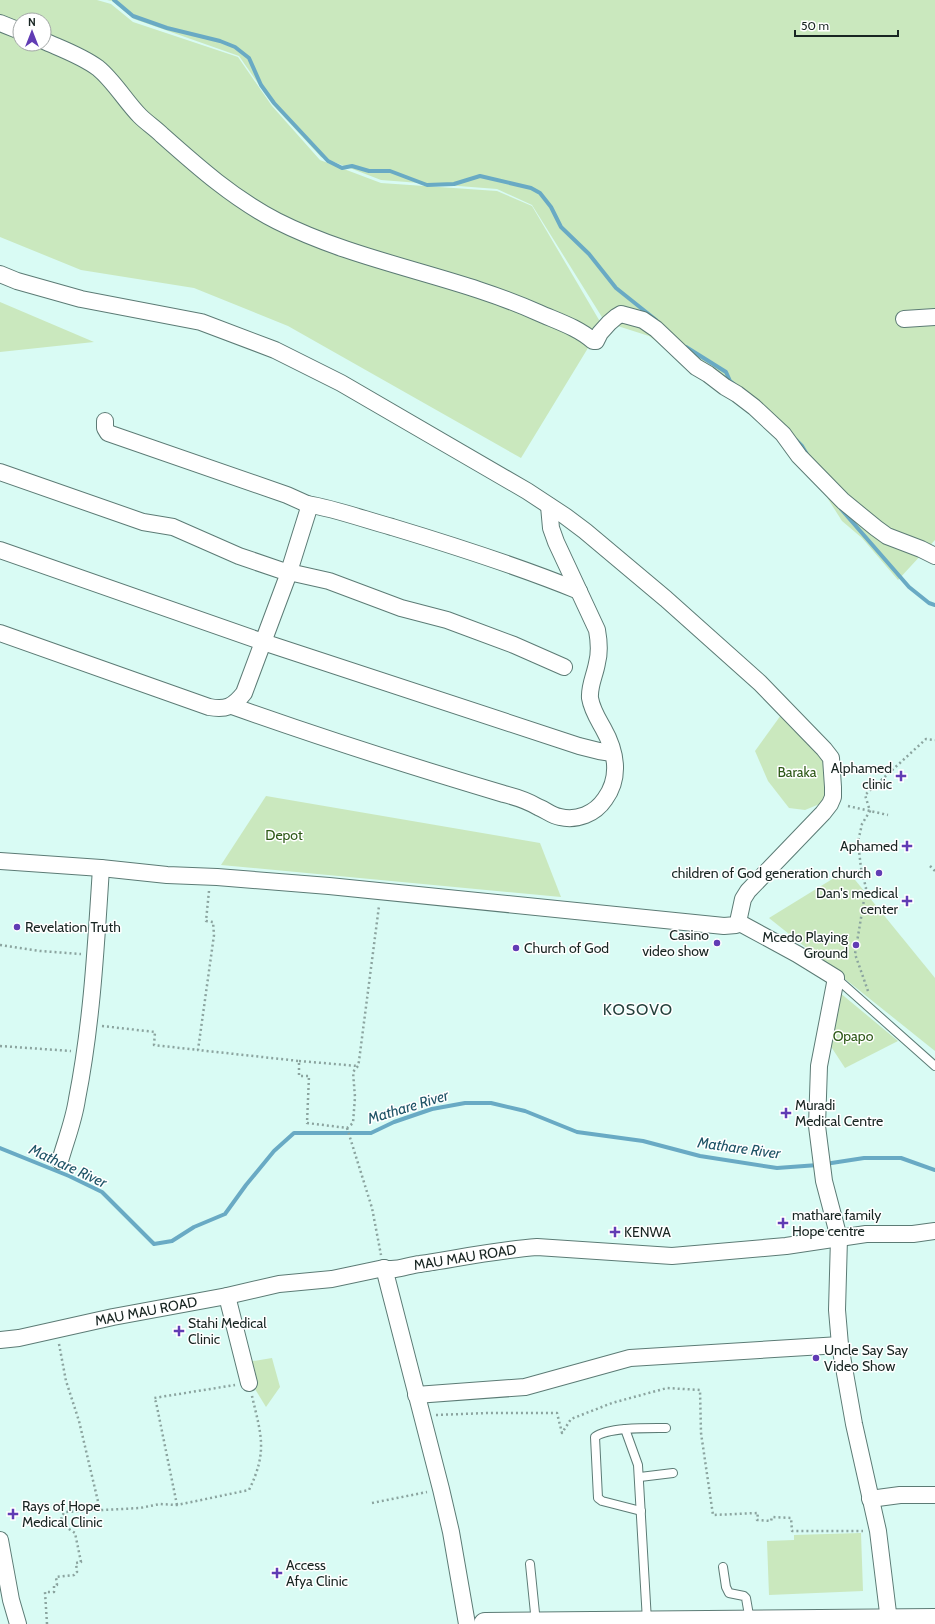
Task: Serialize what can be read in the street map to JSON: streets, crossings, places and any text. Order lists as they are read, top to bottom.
{
  "streets": {
    "street": ["MAU MAU ROAD"]
  },
  "districts": ["KOSOVO"],
  "water": ["Mathare River"],
  "parks": ["Baraka", "Depot", "Opapo"],
  "places": {
    "health": [
      "Alphamed clinic",
      "Aphamed",
      "Dan's medical center",
      "Muradi Medical Centre",
      "mathare family Hope centre",
      "KENWA",
      "Stahi Medical Clinic",
      "Rays of Hope Medical Clinic",
      "Access Afya Clinic"
    ],
    "other": [
      "children of God generation church",
      "Revelation Truth",
      "Casino video show",
      "Mcedo Playing Ground",
      "Church of God",
      "Uncle Say Say Video Show"
    ]
  },
  "scale_bar": "50 m",
  "north": "top"
}
